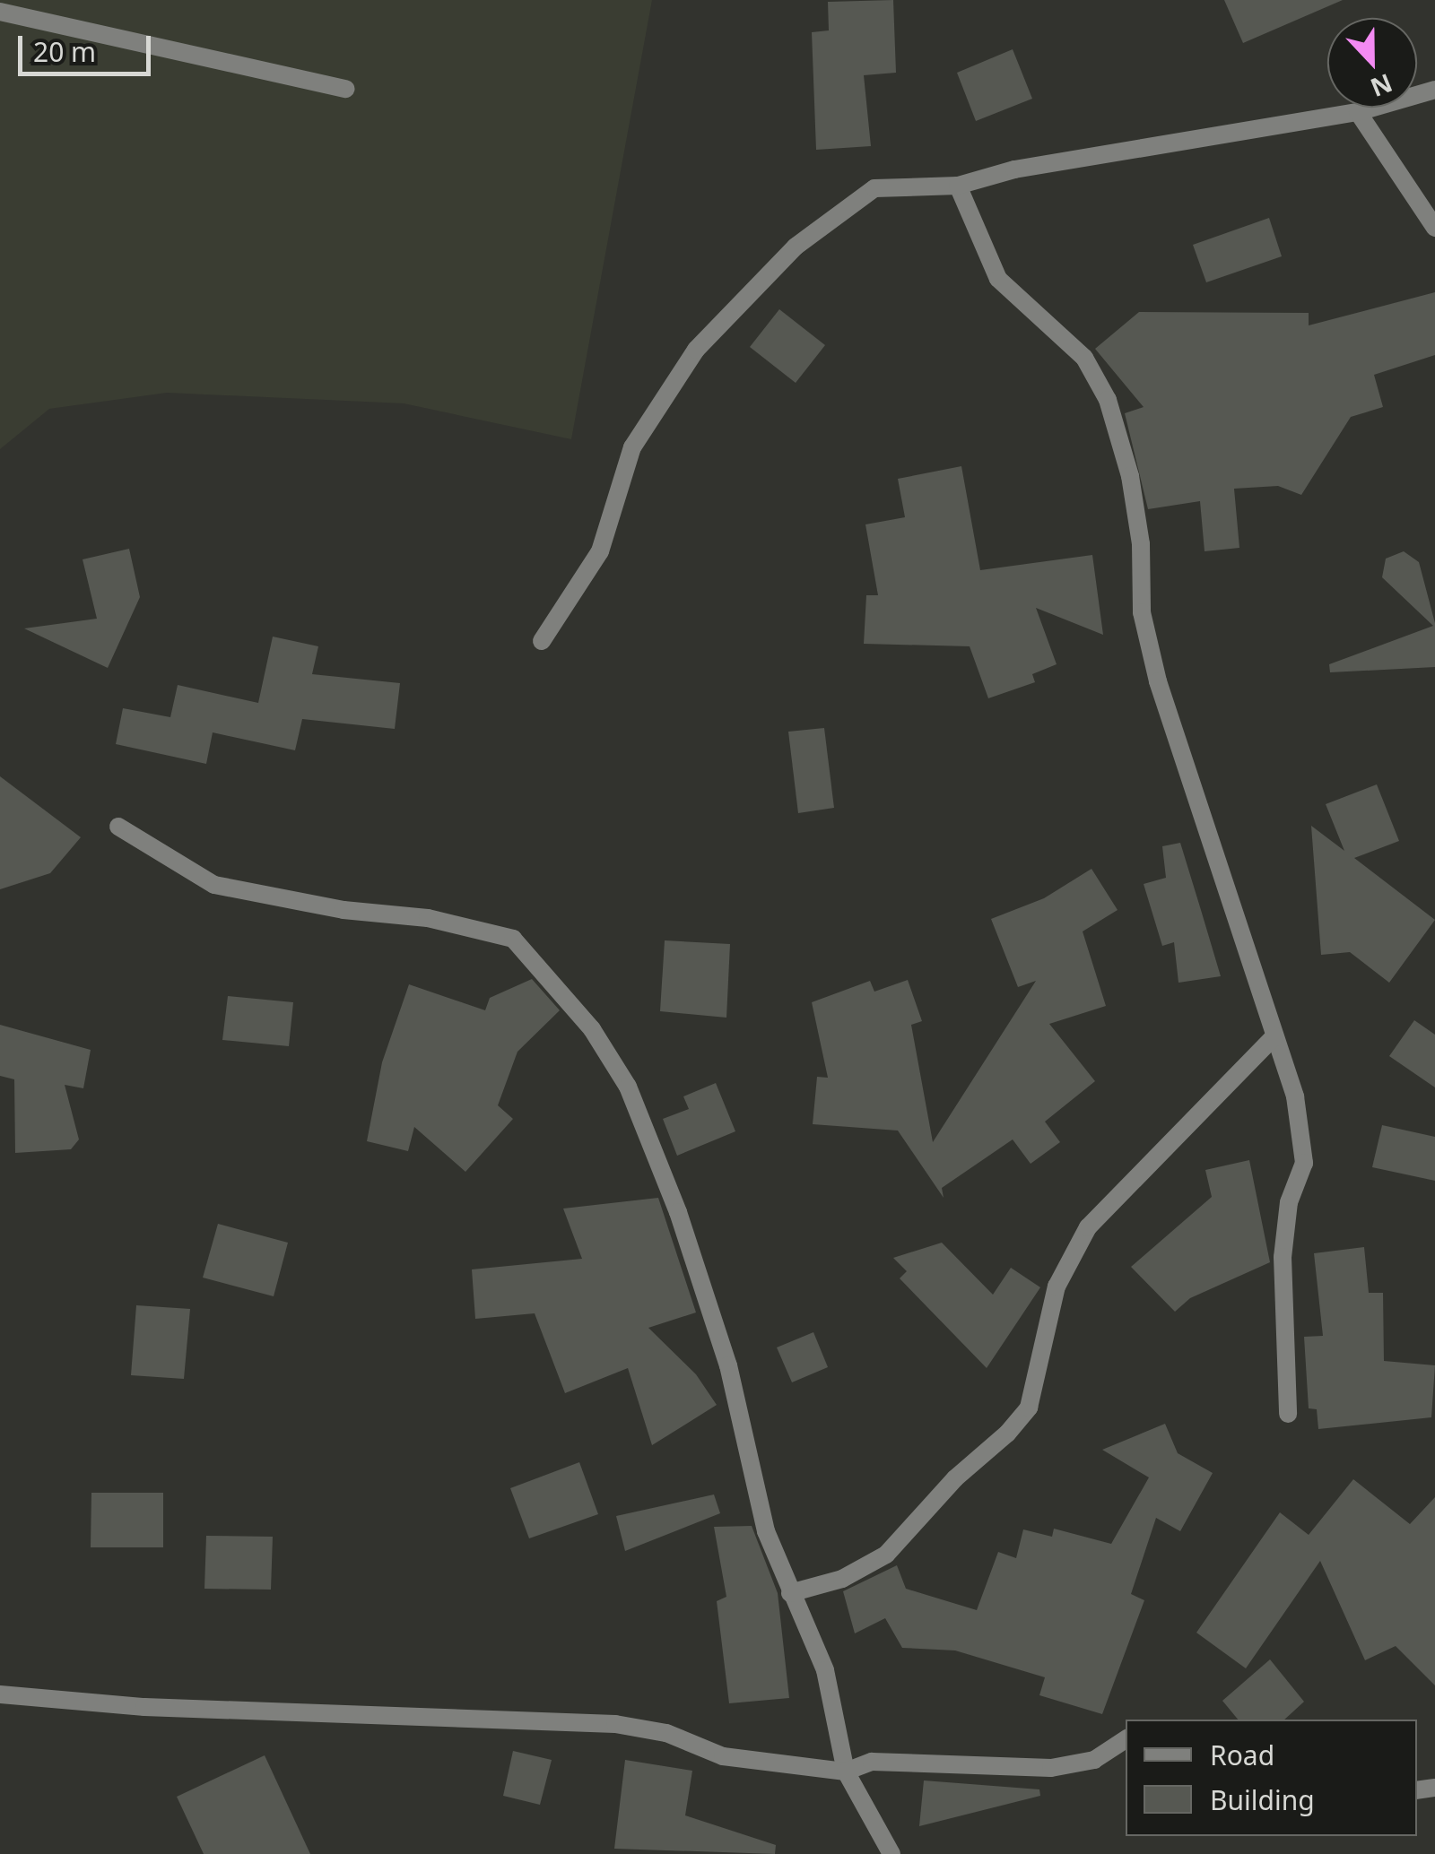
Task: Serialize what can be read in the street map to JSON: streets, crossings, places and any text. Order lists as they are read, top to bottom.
{
  "legend": ["Road", "Building"],
  "scale_bar": "20 m",
  "north": "bottom"
}
